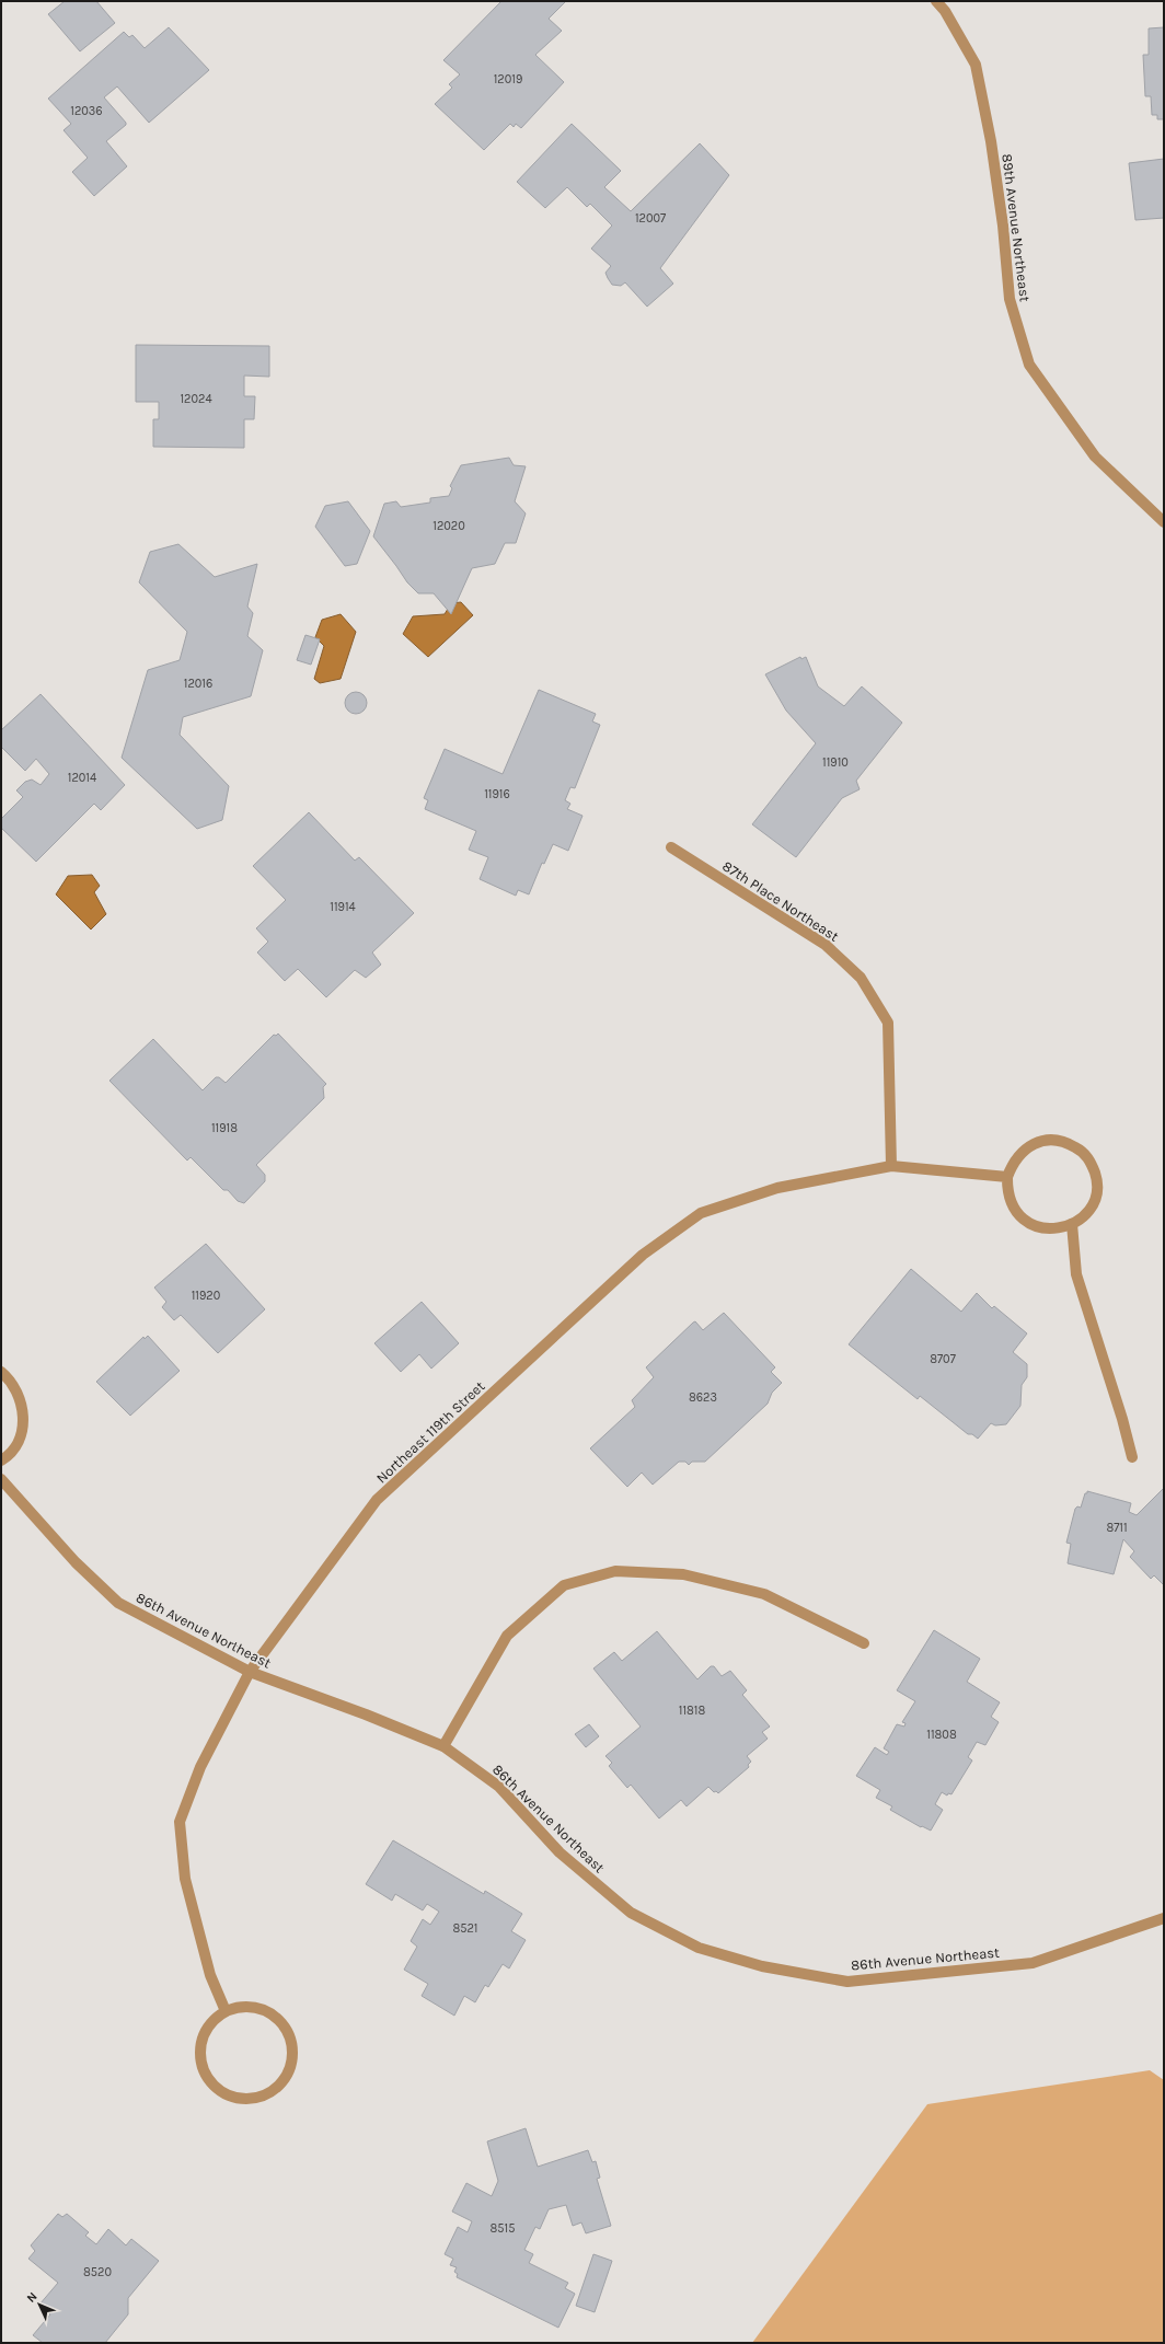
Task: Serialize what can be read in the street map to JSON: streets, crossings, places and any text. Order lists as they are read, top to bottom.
{
  "streets": {
    "street": [
      "89th Avenue Northeast",
      "87th Place Northeast",
      "Northeast 119th Street",
      "86th Avenue Northeast"
    ]
  },
  "crossings": [
    ["87th Place Northeast", "Northeast 119th Street"],
    ["Northeast 119th Street", "86th Avenue Northeast"]
  ],
  "house_numbers": [
    "12019",
    "12036",
    "12007",
    "12024",
    "12020",
    "12016",
    "11910",
    "12014",
    "11916",
    "11914",
    "11918",
    "11920",
    "8707",
    "8623",
    "8711",
    "11818",
    "11808",
    "8521",
    "8515",
    "8520"
  ],
  "north": "top left"
}
